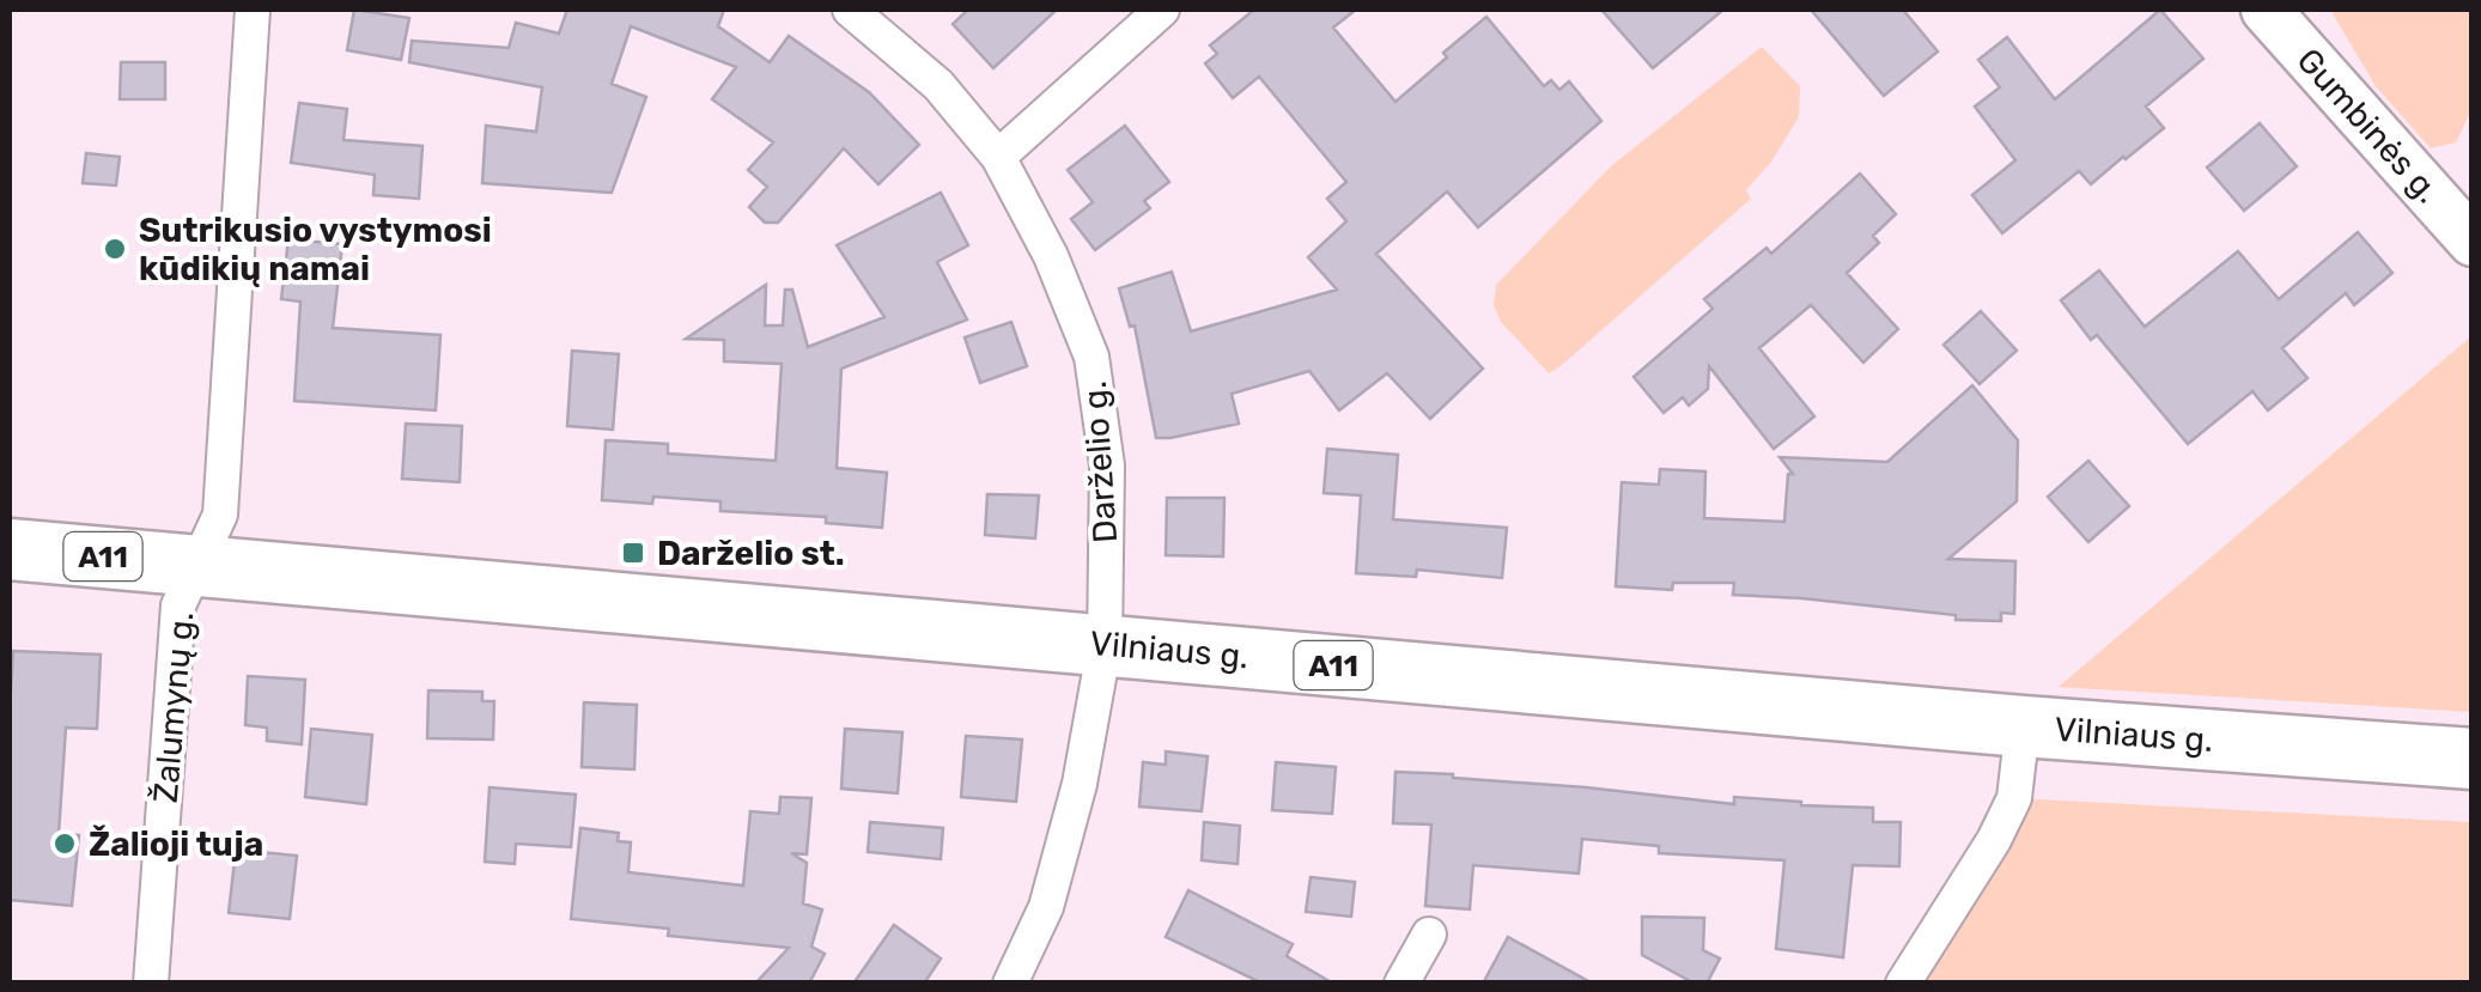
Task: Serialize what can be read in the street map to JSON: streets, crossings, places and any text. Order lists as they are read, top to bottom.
{
  "streets": {
    "highway": ["A11", "Vilniaus g."],
    "main road": ["Gumbinės g."],
    "street": ["Darželio g.", "Žalumynų g."]
  },
  "crossings": [
    ["Darželio g.", "Vilniaus g."],
    ["Vilniaus g.", "Žalumynų g."]
  ],
  "places": {
    "other": ["Sutrikusio vystymosi kūdikių namai", "Žalioji tuja"],
    "transit": ["Darželio st."]
  }
}
